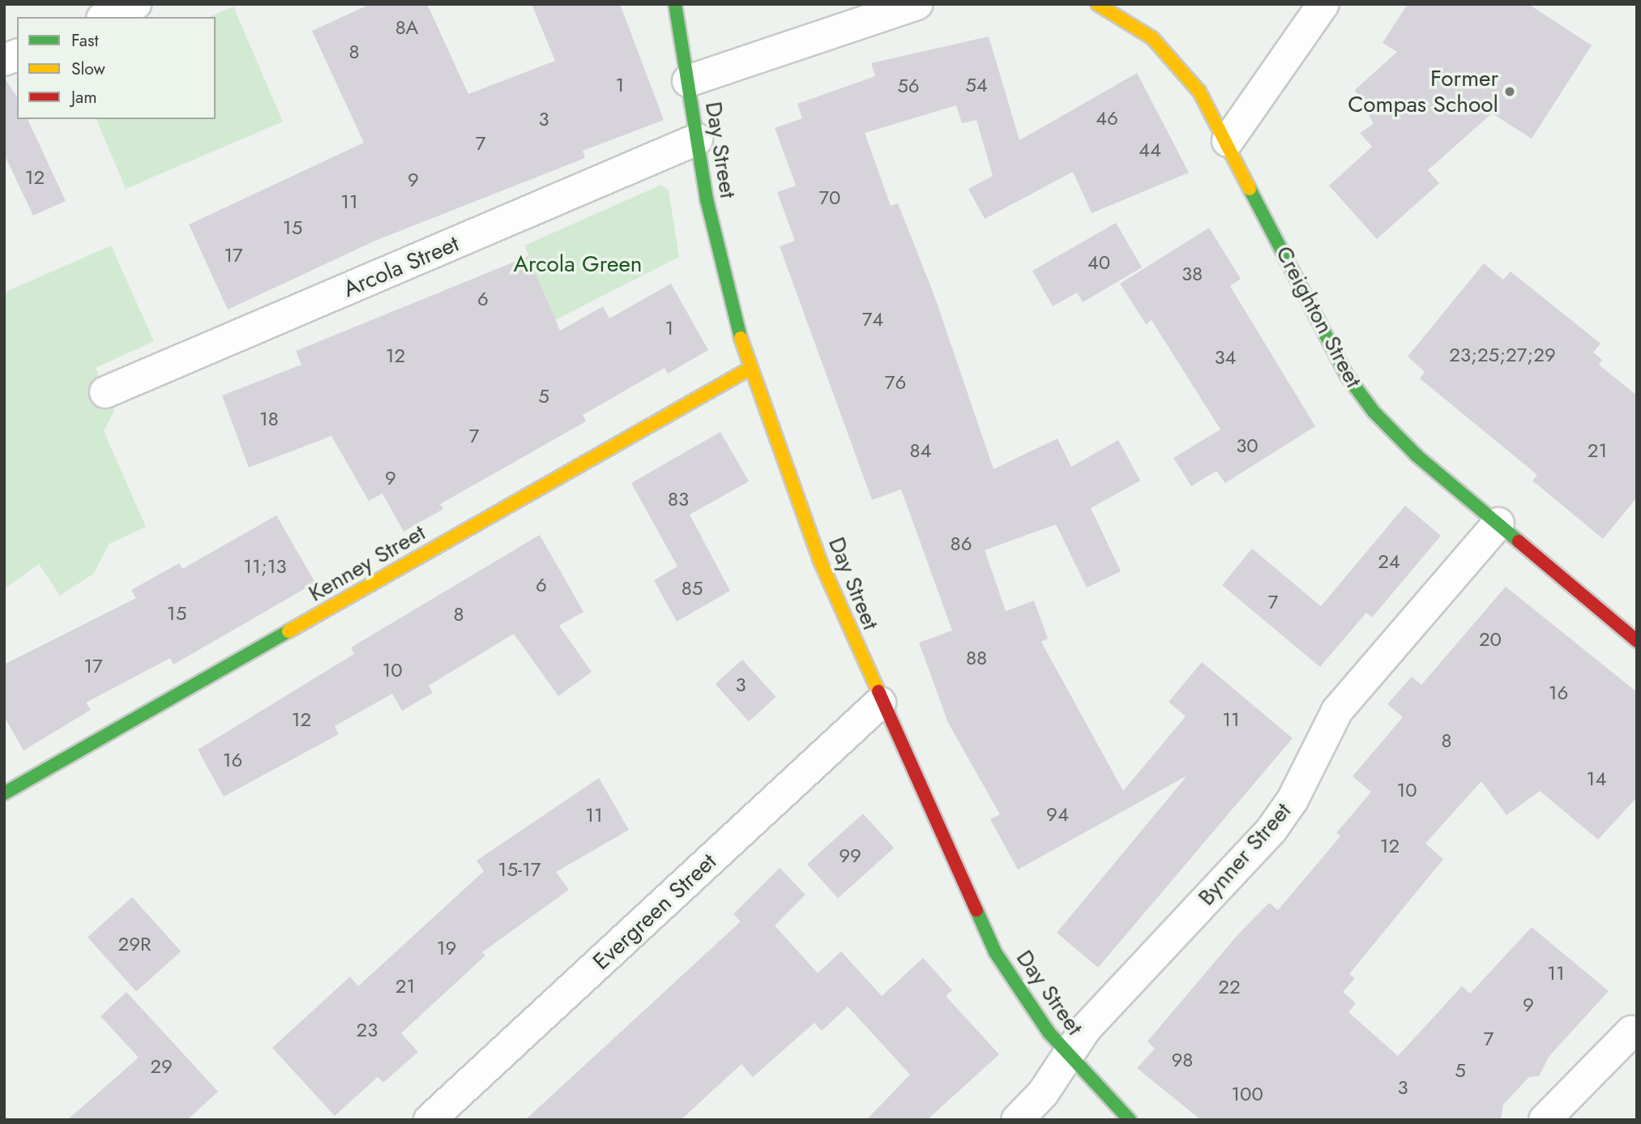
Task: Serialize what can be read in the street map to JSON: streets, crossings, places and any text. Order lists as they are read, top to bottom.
{
  "streets": {
    "street": [
      "Day Street",
      "Arcola Street",
      "Creighton Street",
      "Kenney Street",
      "Bynner Street",
      "Evergreen Street"
    ]
  },
  "crossings": [
    ["Day Street", "Arcola Street"],
    ["Day Street", "Kenney Street"],
    ["Day Street", "Bynner Street"],
    ["Day Street", "Evergreen Street"],
    ["Creighton Street", "Bynner Street"]
  ],
  "parks": ["Arcola Green"],
  "places": ["Former Compas School"],
  "house_numbers": [
    "8A",
    "8",
    "1",
    "54",
    "56",
    "46",
    "3",
    "7",
    "44",
    "12",
    "9",
    "70",
    "11",
    "15",
    "17",
    "40",
    "38",
    "6",
    "74",
    "1",
    "23;25;27;29",
    "12",
    "34",
    "76",
    "5",
    "18",
    "7",
    "30",
    "84",
    "21",
    "9",
    "83",
    "86",
    "24",
    "11;13",
    "6",
    "85",
    "7",
    "15",
    "8",
    "20",
    "88",
    "17",
    "10",
    "3",
    "16",
    "12",
    "11",
    "8",
    "16",
    "14",
    "10",
    "94",
    "11",
    "12",
    "99",
    "15-17",
    "29R",
    "19",
    "11",
    "21",
    "22",
    "9",
    "23",
    "7",
    "98",
    "29",
    "5",
    "3",
    "100"
  ],
  "legend": ["Fast", "Slow", "Jam"]
}
